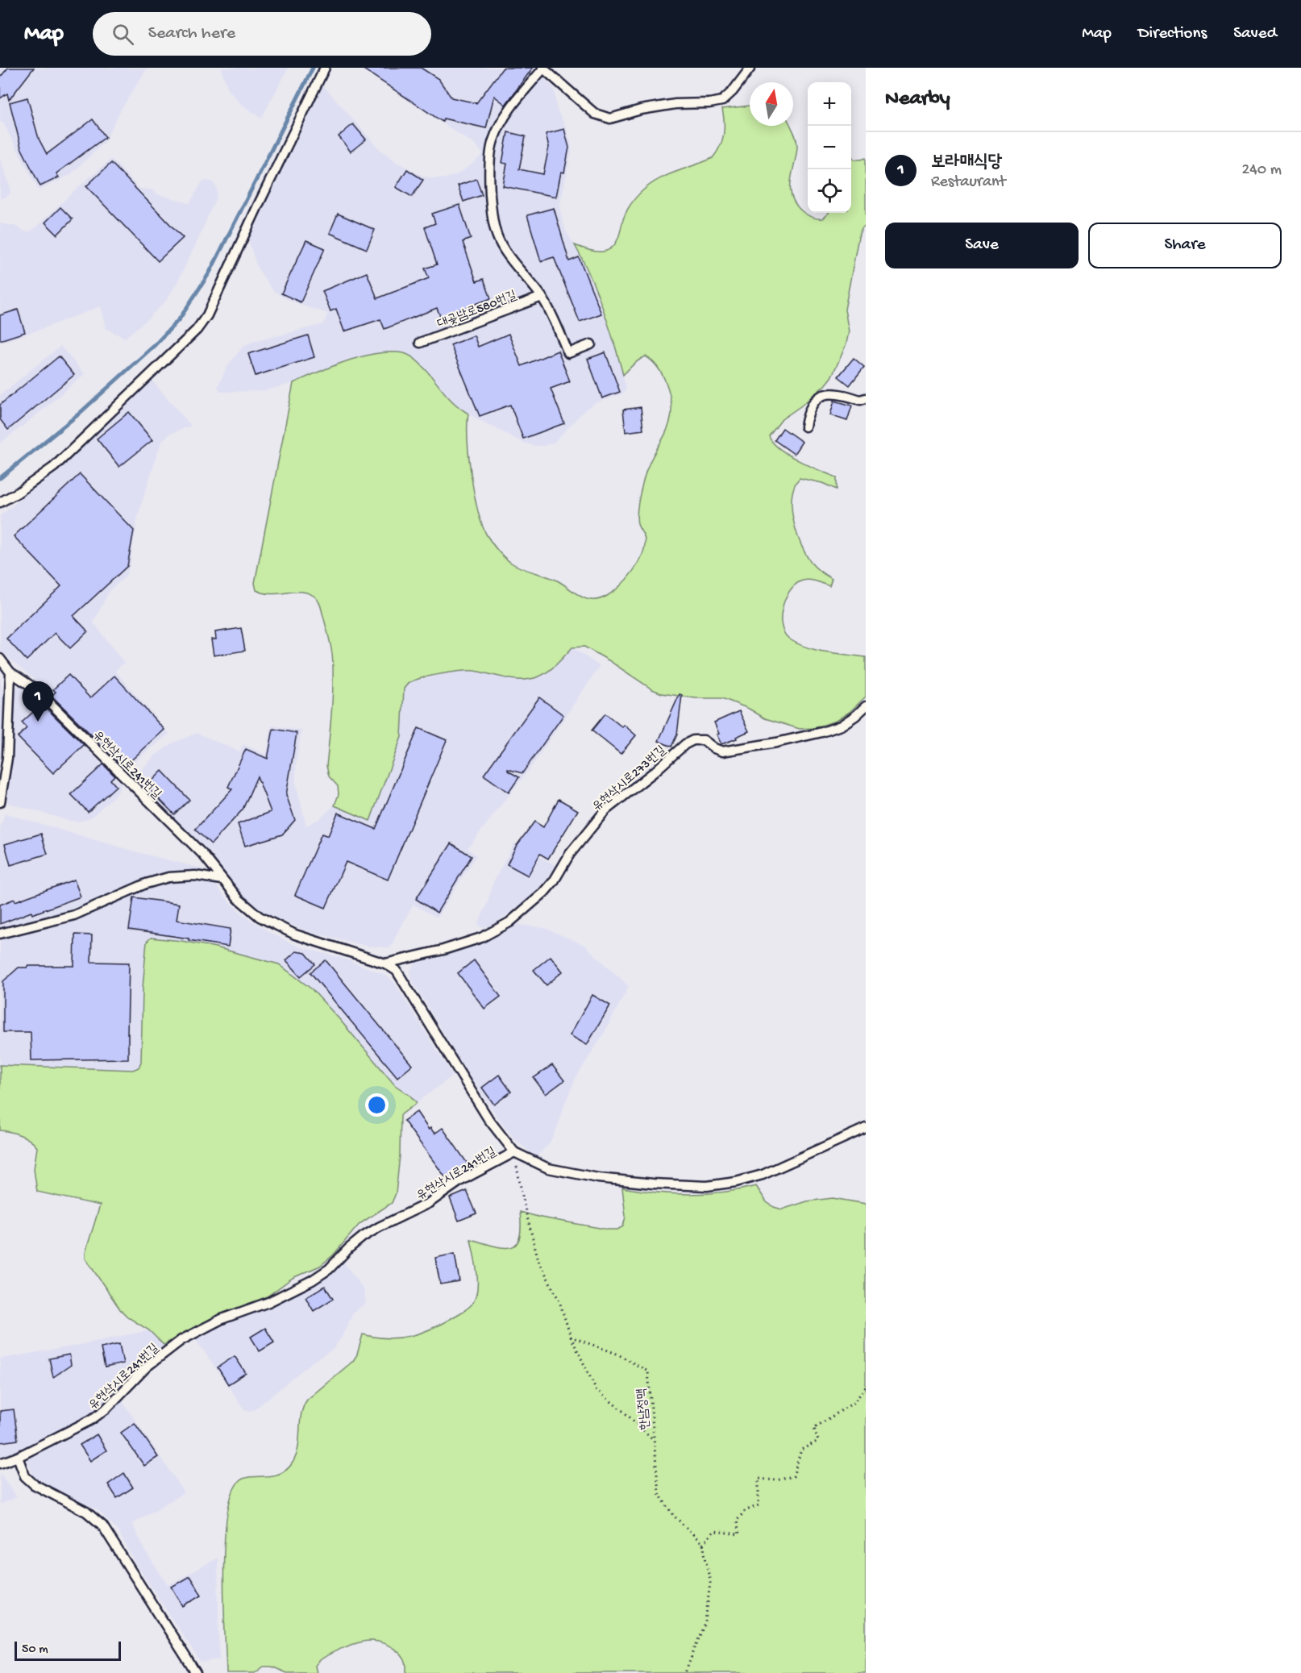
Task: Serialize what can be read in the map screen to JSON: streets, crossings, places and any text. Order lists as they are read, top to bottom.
{
  "streets": {
    "lane": ["대곶남로580번길", "유현삭시로241번길", "유현삭시로273번길"],
    "path": ["한남정맥"]
  },
  "crossings": [
    ["유현삭시로241번길", "유현삭시로273번길"]
  ],
  "scale_bar": "50 m",
  "north": "top",
  "page": {
    "header": "Map",
    "search": "Search here",
    "nav": ["Map", "Directions", "Saved"],
    "heading": "Nearby",
    "map_buttons": ["+", "−"],
    "list": [
      {
        "mark": "1",
        "name": "보라매식당",
        "note": "Restaurant",
        "value": "240 m"
      }
    ],
    "buttons": ["Save", "Share"],
    "pins": "1",
    "scale": "50 m"
  }
}
